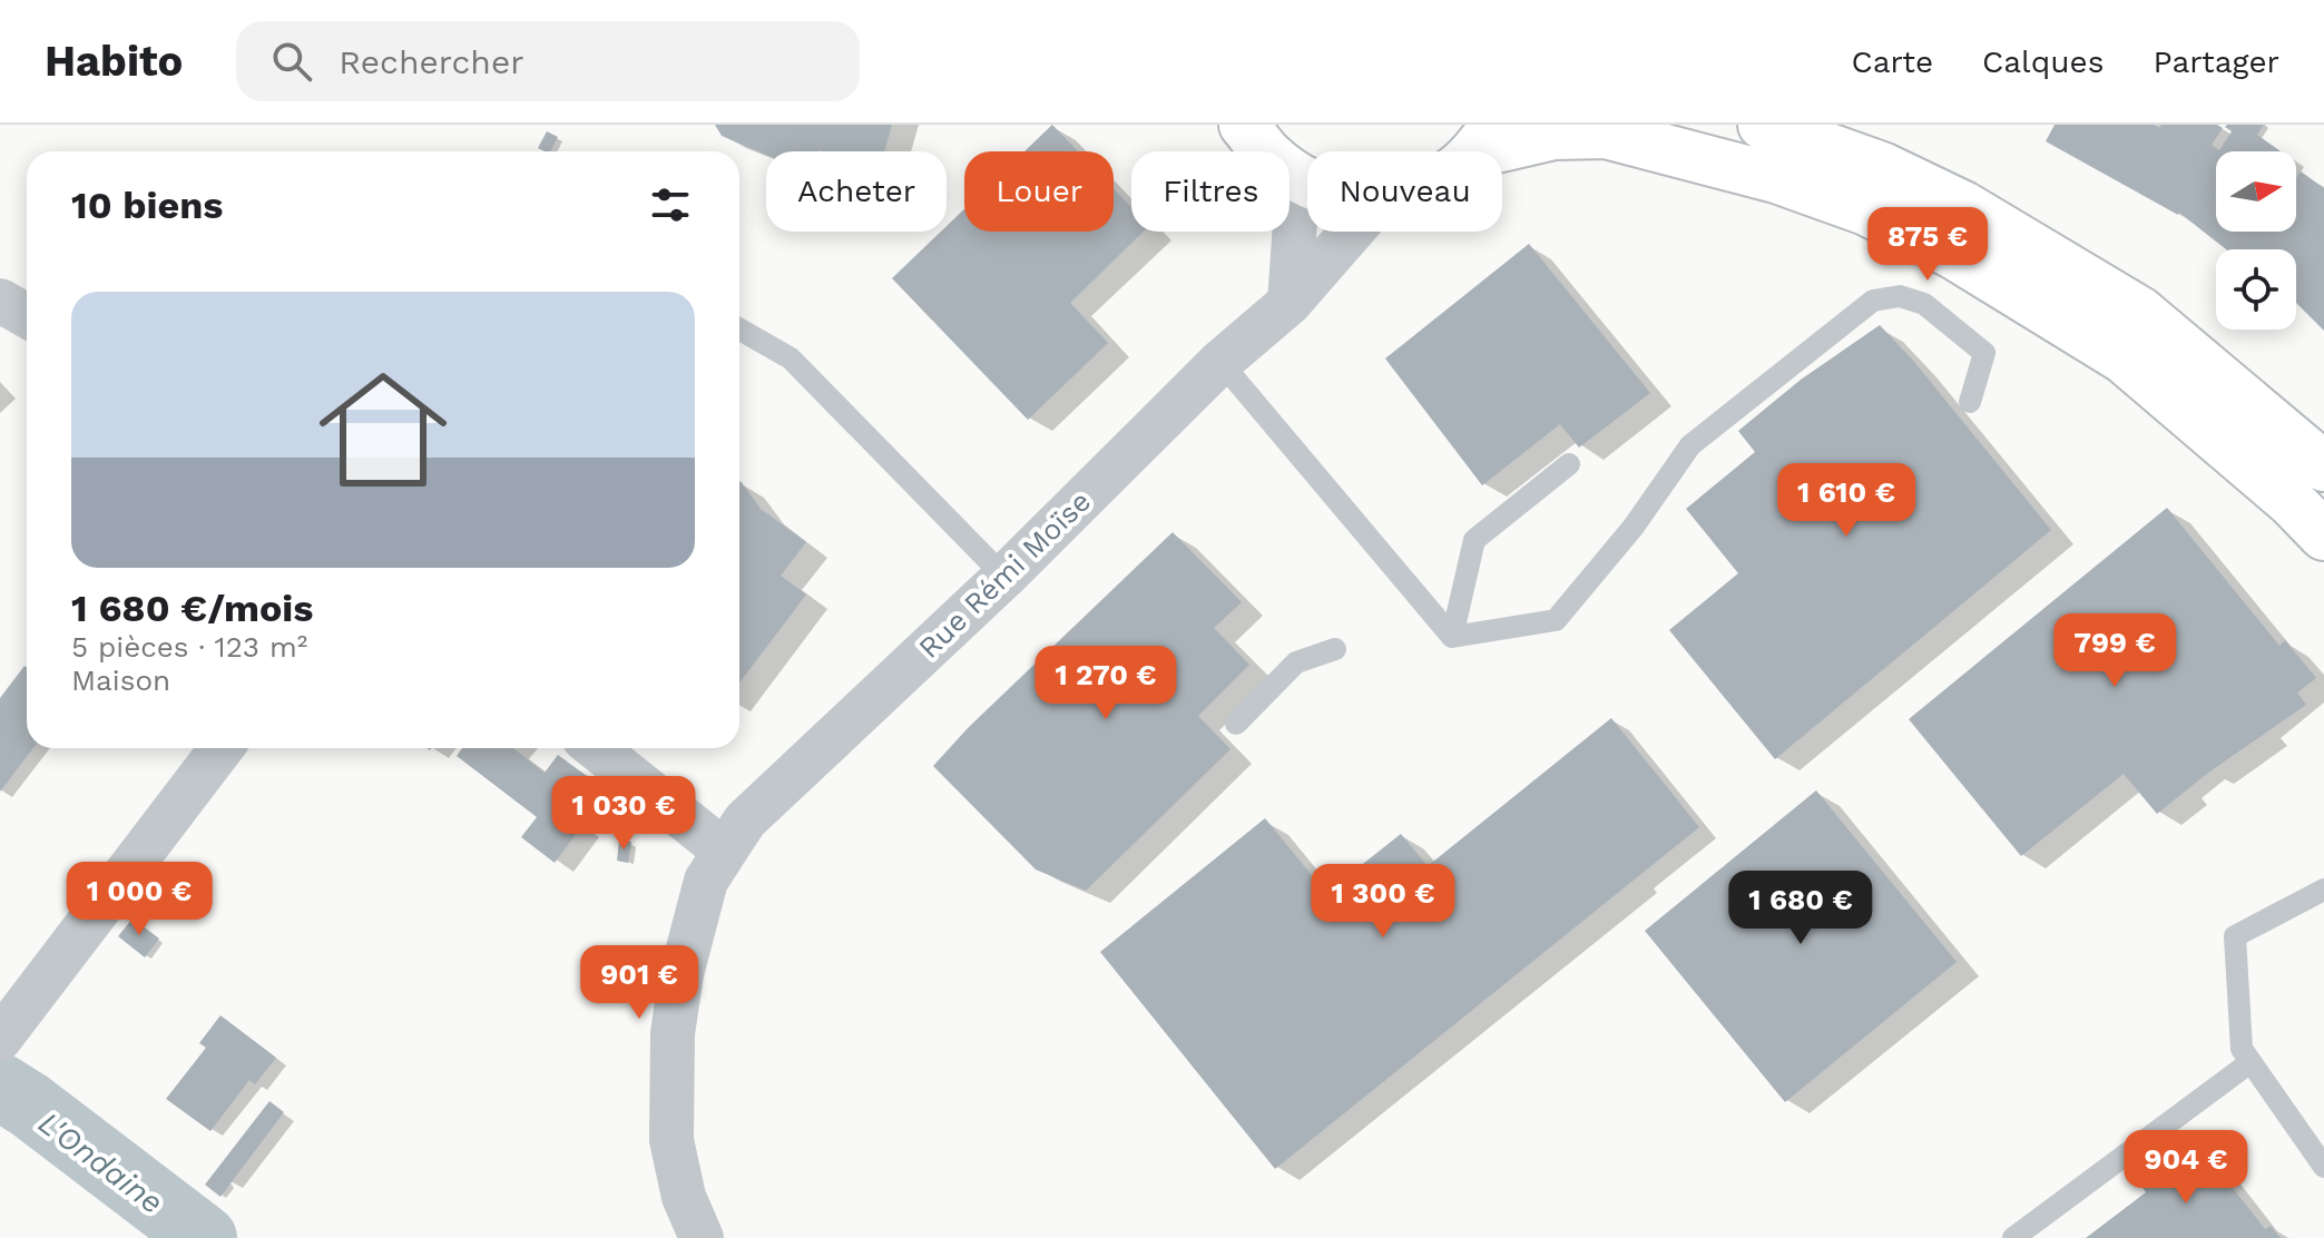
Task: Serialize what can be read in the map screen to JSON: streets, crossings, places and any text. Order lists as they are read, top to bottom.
{
  "streets": {
    "street": ["Rue Rémi Moïse"]
  },
  "water": ["L'Ondaine"],
  "north": "right",
  "page": {
    "header": "Habito",
    "search": "Rechercher",
    "nav": ["Carte", "Calques", "Partager"],
    "chip": [
      "Acheter",
      "Louer",
      "Filtres",
      "Nouveau"
    ],
    "heading": "10 biens",
    "price": [
      "875 €",
      "1 610 €",
      "799 €",
      "1 270 €",
      "1 030 €",
      "1 000 €",
      "1 300 €",
      "1 680 €",
      "901 €",
      "904 €"
    ],
    "list": [
      {
        "name": "1 680 €/mois",
        "note": "5 pièces · 123 m² · Maison"
      }
    ]
  }
}
